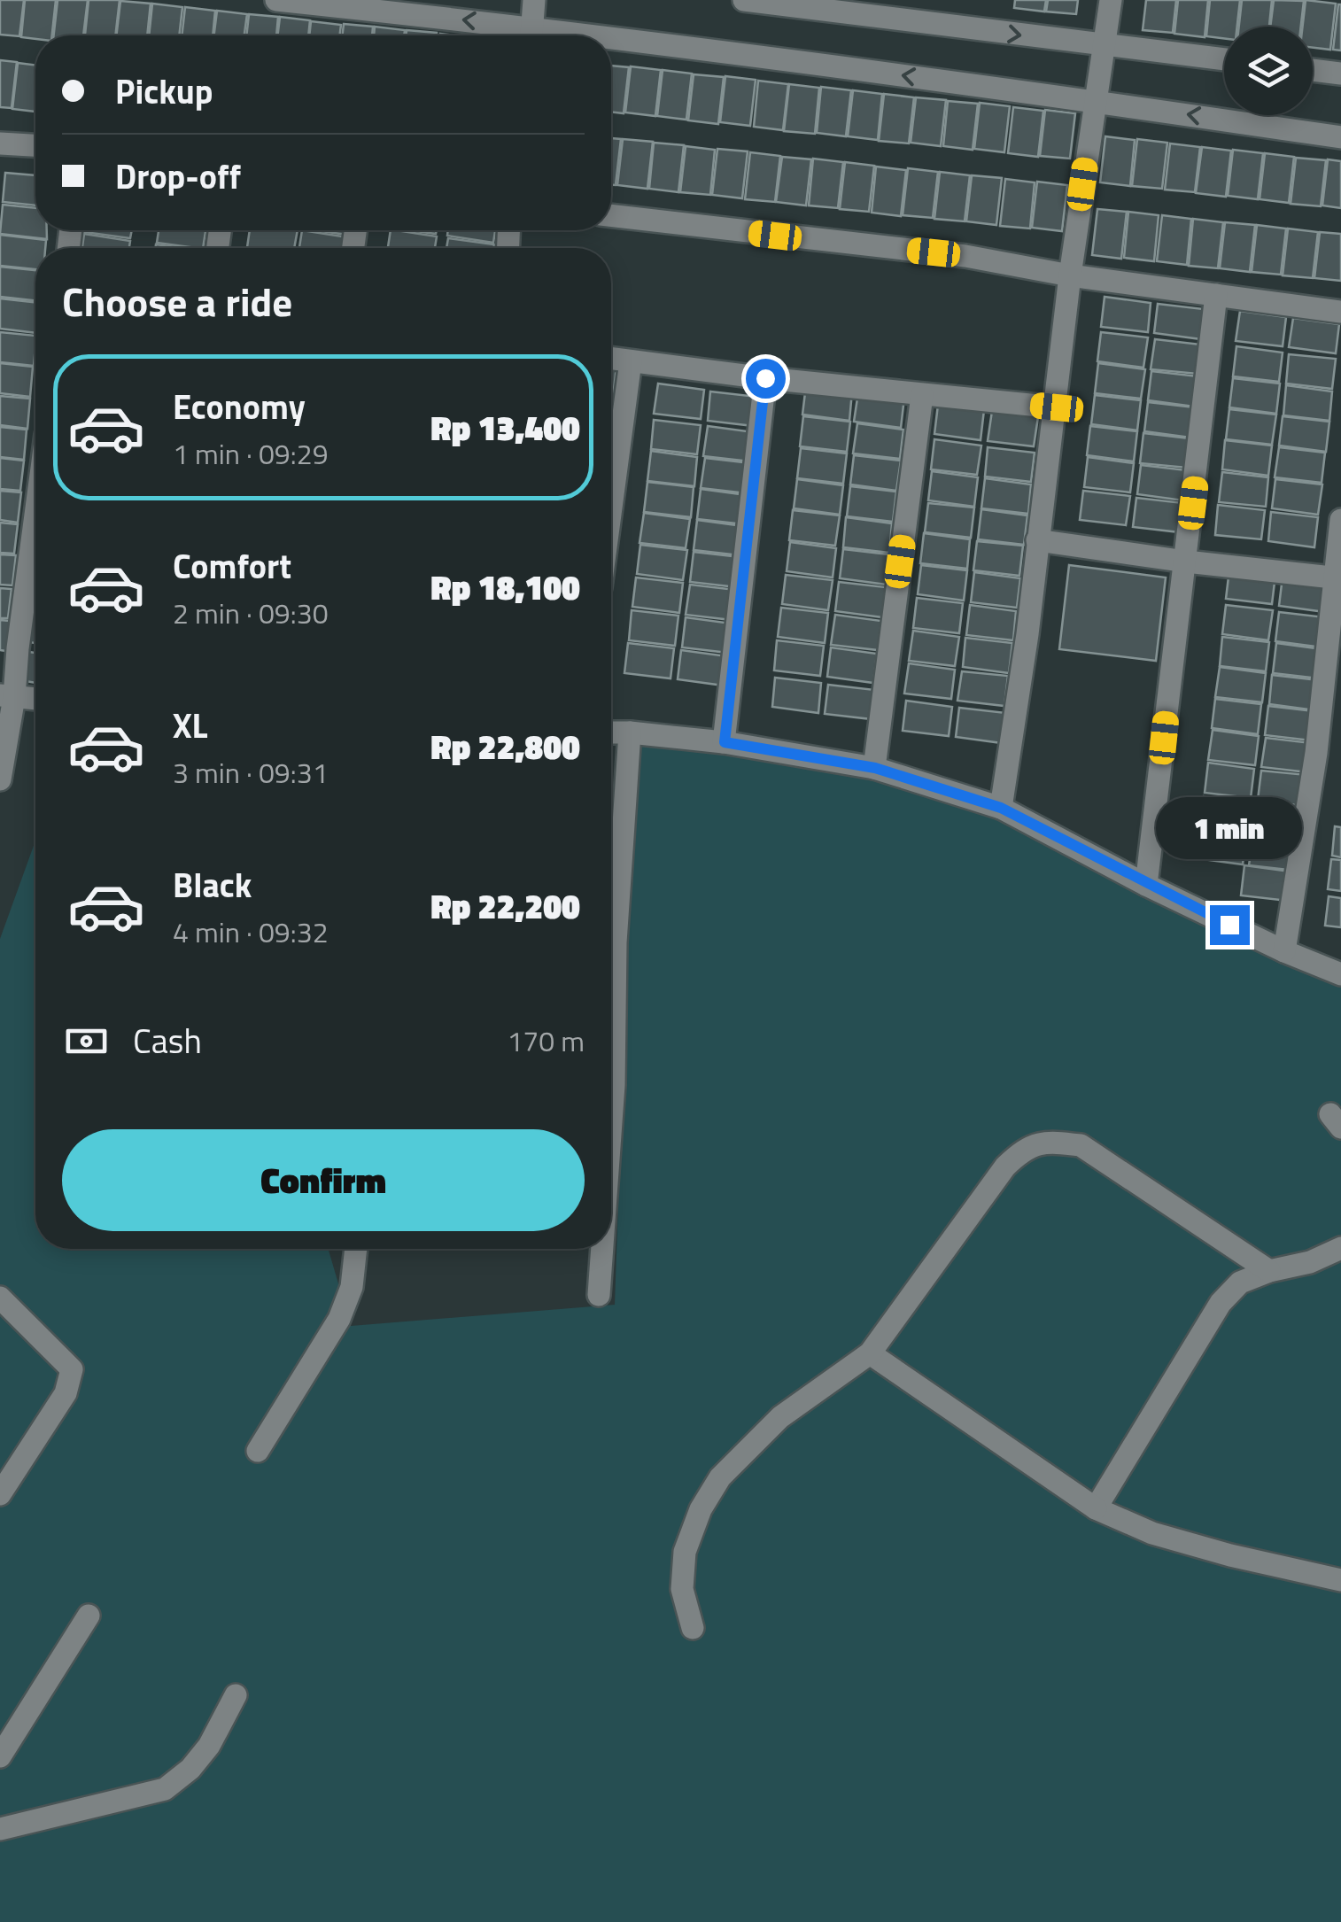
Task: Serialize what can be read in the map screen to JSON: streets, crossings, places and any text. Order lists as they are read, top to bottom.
{
  "page": {
    "banner": ["Pickup", "Drop-off"],
    "heading": "Choose a ride",
    "list": [
      {
        "name": "Economy",
        "note": "1 min · 09:29",
        "value": "Rp 13,400"
      },
      {
        "name": "Comfort",
        "note": "2 min · 09:30",
        "value": "Rp 18,100"
      },
      {
        "name": "XL",
        "note": "3 min · 09:31",
        "value": "Rp 22,800"
      },
      {
        "name": "Black",
        "note": "4 min · 09:32",
        "value": "Rp 22,200"
      }
    ],
    "bubble": "1 min",
    "pay": ["Cash", "170 m"],
    "buttons": "Confirm"
  }
}
